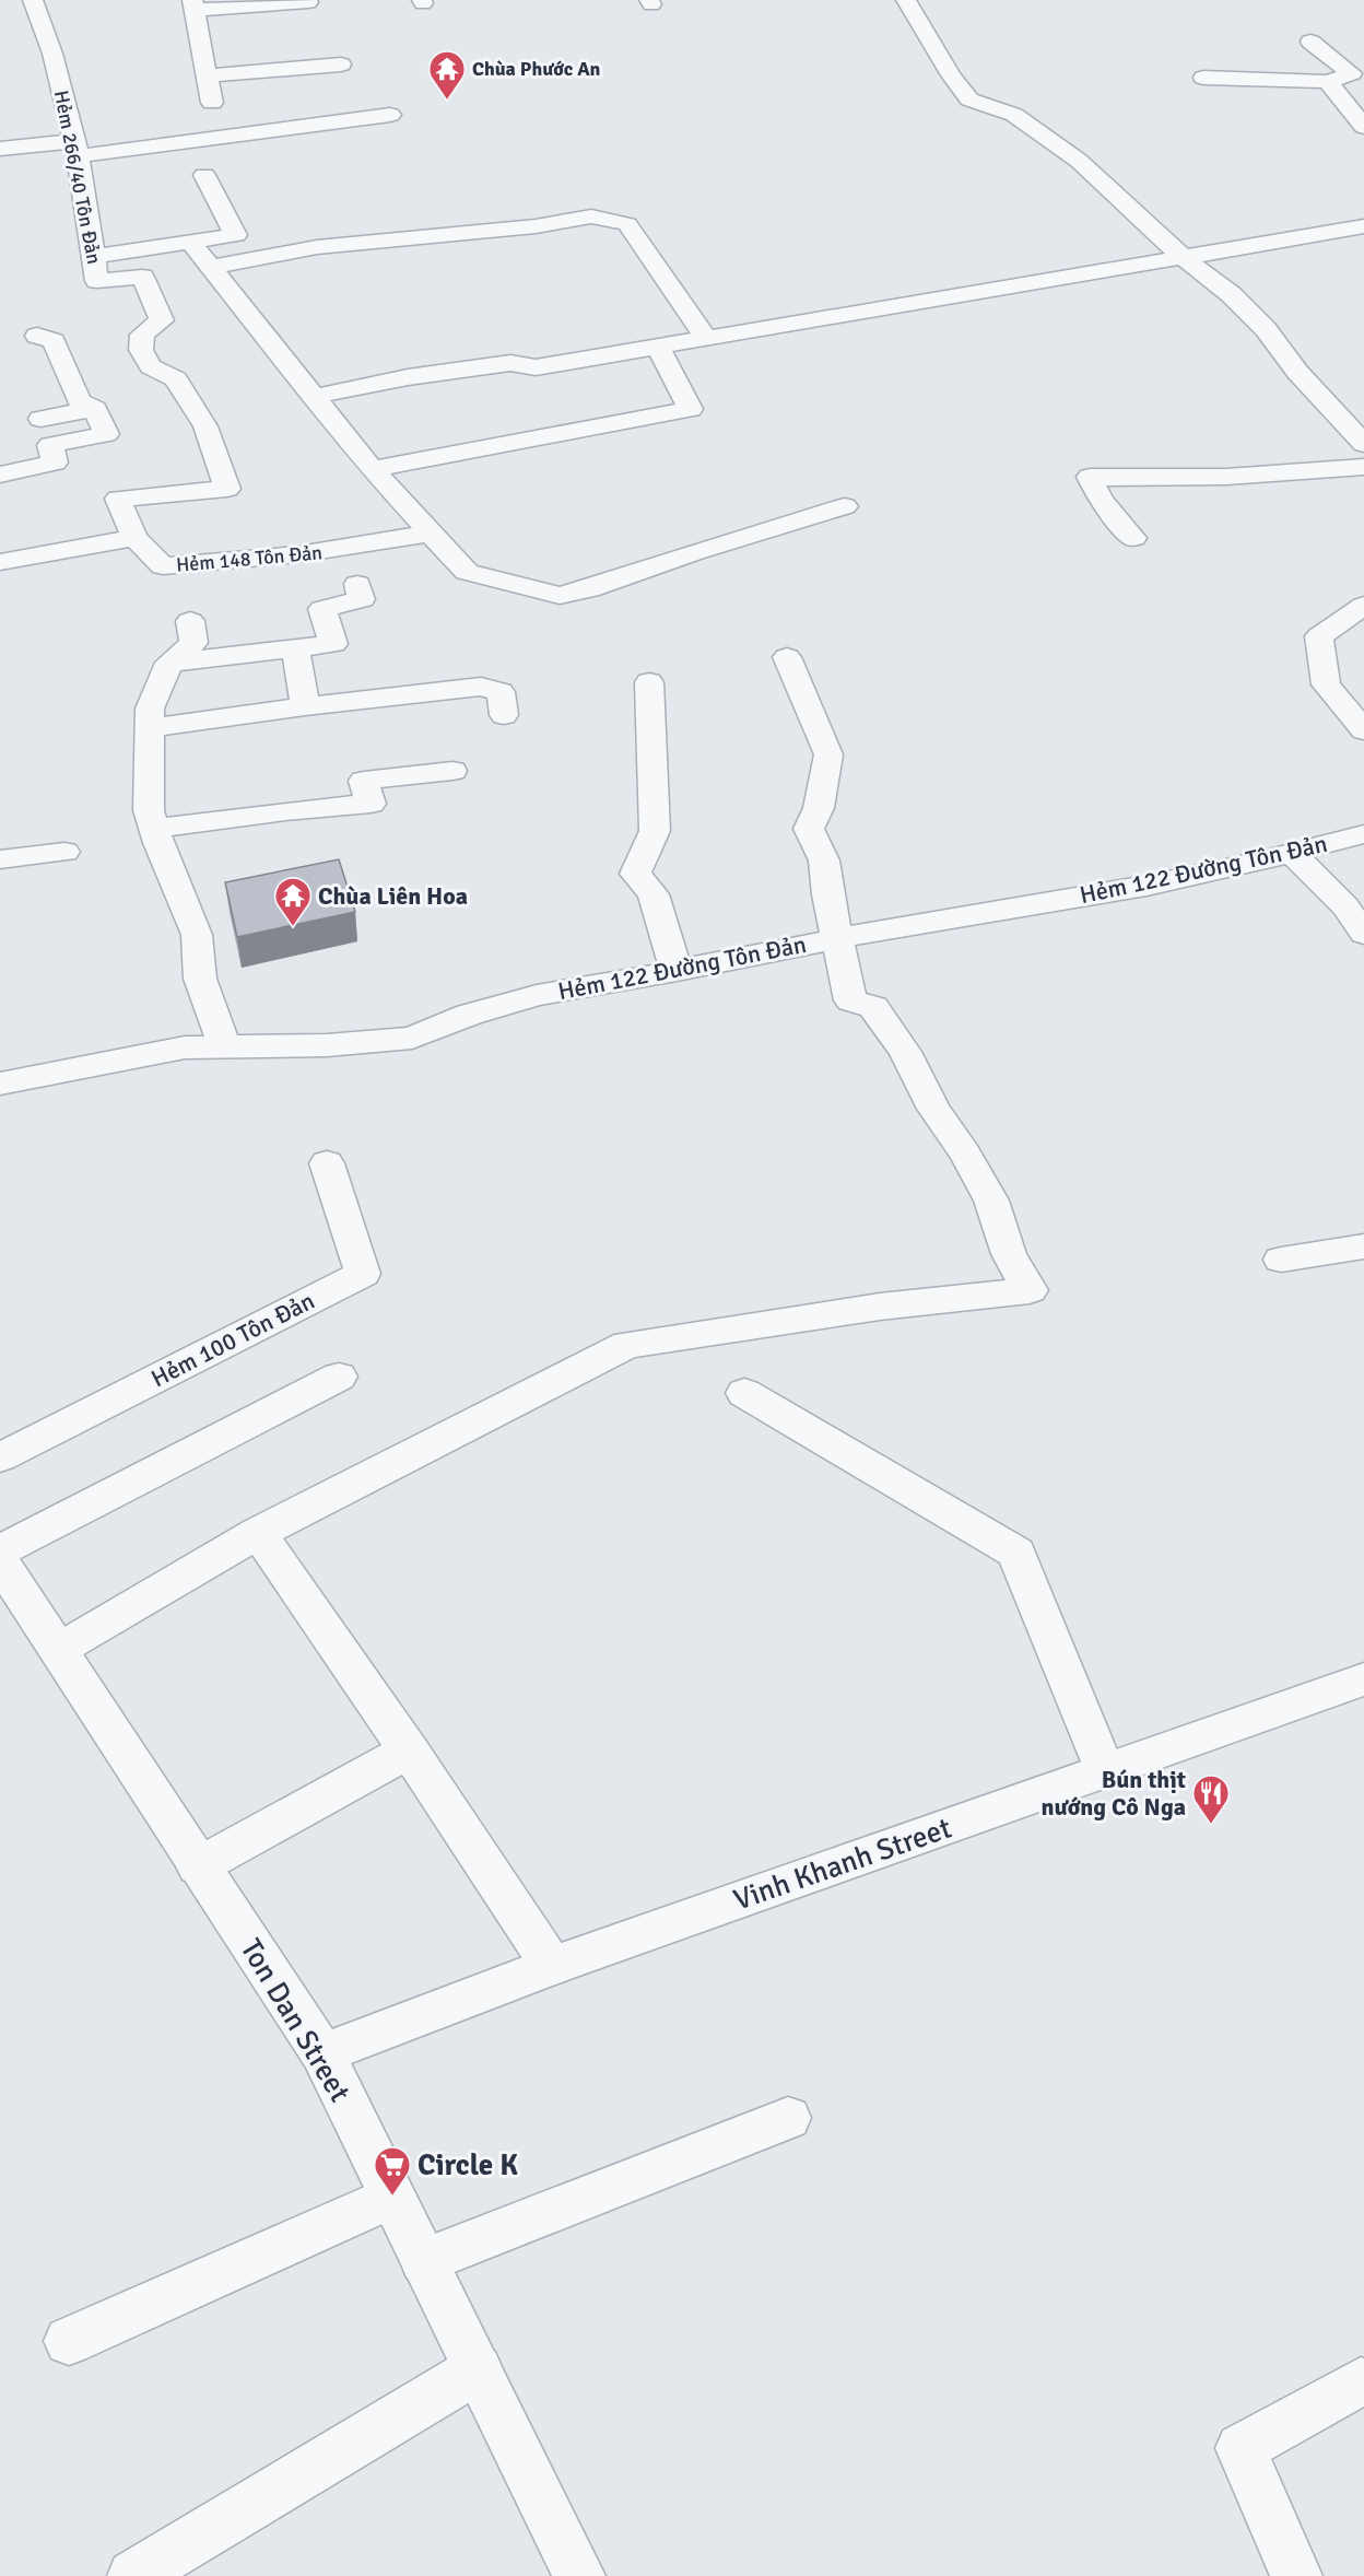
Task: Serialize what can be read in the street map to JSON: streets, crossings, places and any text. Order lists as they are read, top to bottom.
{
  "streets": {
    "street": [
      "Hẻm 266/40 Tôn Đản",
      "Hẻm 148 Tôn Đản",
      "Hẻm 122 Đường Tôn Đản",
      "Hẻm 100 Tôn Đản",
      "Vinh Khanh Street",
      "Ton Dan Street"
    ]
  },
  "crossings": [
    ["Vinh Khanh Street", "Ton Dan Street"]
  ],
  "places": {
    "temple": ["Chùa Phước An", "Chùa Liên Hoa"],
    "restaurant": ["Bún thịt nướng Cô Nga"],
    "supermarket": ["Circle K"]
  }
}
